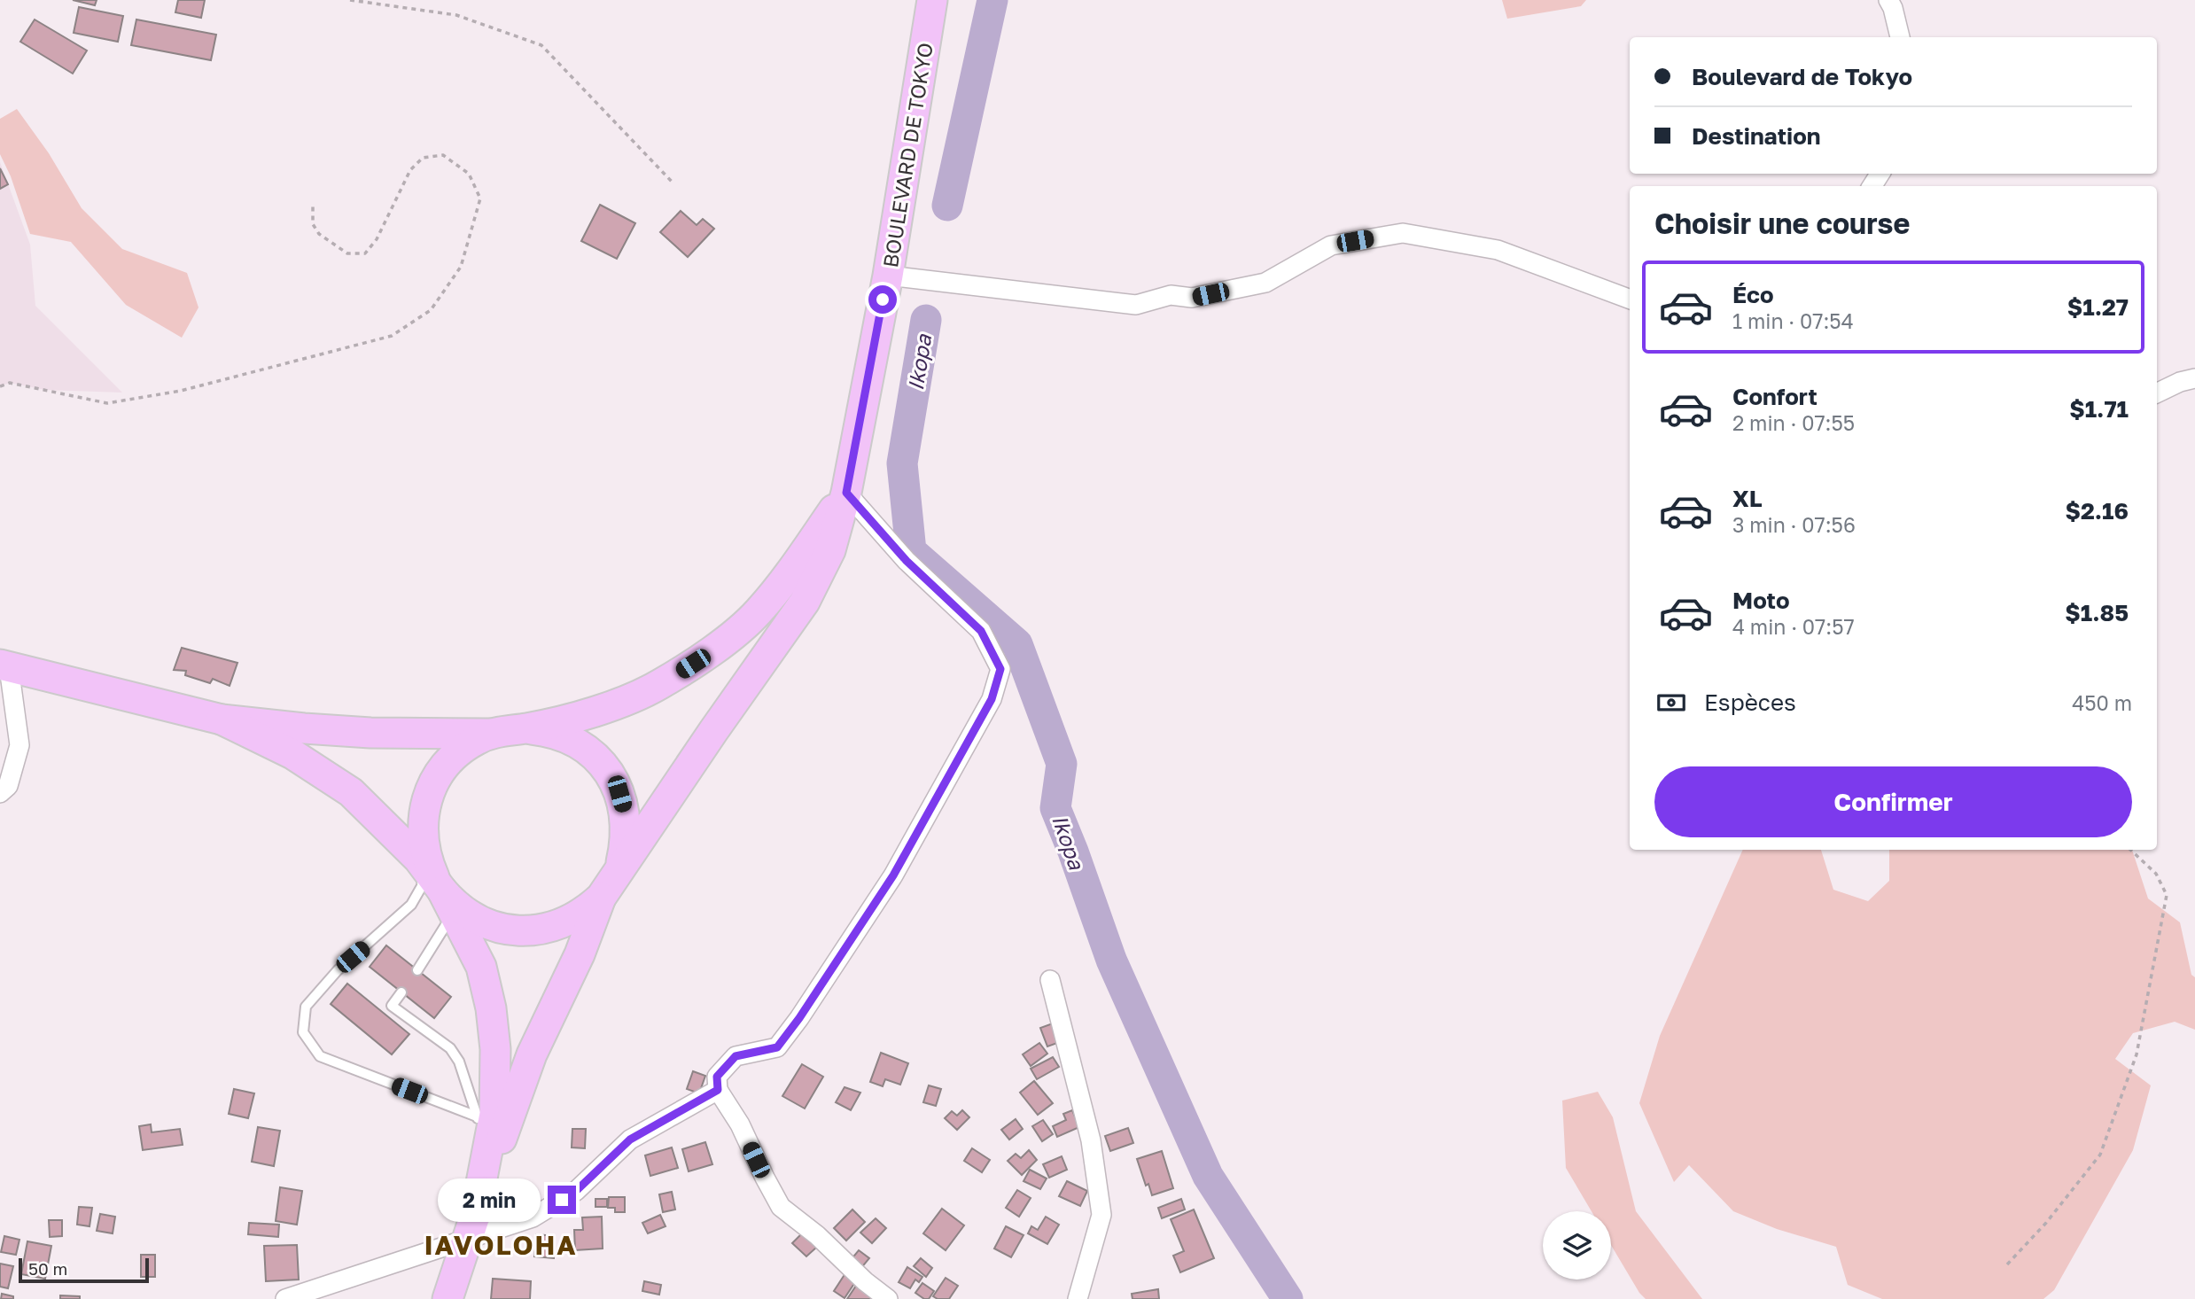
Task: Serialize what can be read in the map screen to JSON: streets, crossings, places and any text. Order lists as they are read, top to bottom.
{
  "streets": {
    "main road": ["BOULEVARD DE TOKYO"]
  },
  "districts": ["IAVOLOHA"],
  "water": ["Ikopa"],
  "scale_bar": "50 m",
  "page": {
    "banner": ["Boulevard de Tokyo", "Destination"],
    "heading": "Choisir une course",
    "list": [
      {
        "name": "Éco",
        "note": "1 min · 07:54",
        "value": "$1.27"
      },
      {
        "name": "Confort",
        "note": "2 min · 07:55",
        "value": "$1.71"
      },
      {
        "name": "XL",
        "note": "3 min · 07:56",
        "value": "$2.16"
      },
      {
        "name": "Moto",
        "note": "4 min · 07:57",
        "value": "$1.85"
      }
    ],
    "pay": ["Espèces", "450 m"],
    "buttons": "Confirmer",
    "bubble": "2 min",
    "scale": "50 m"
  }
}
